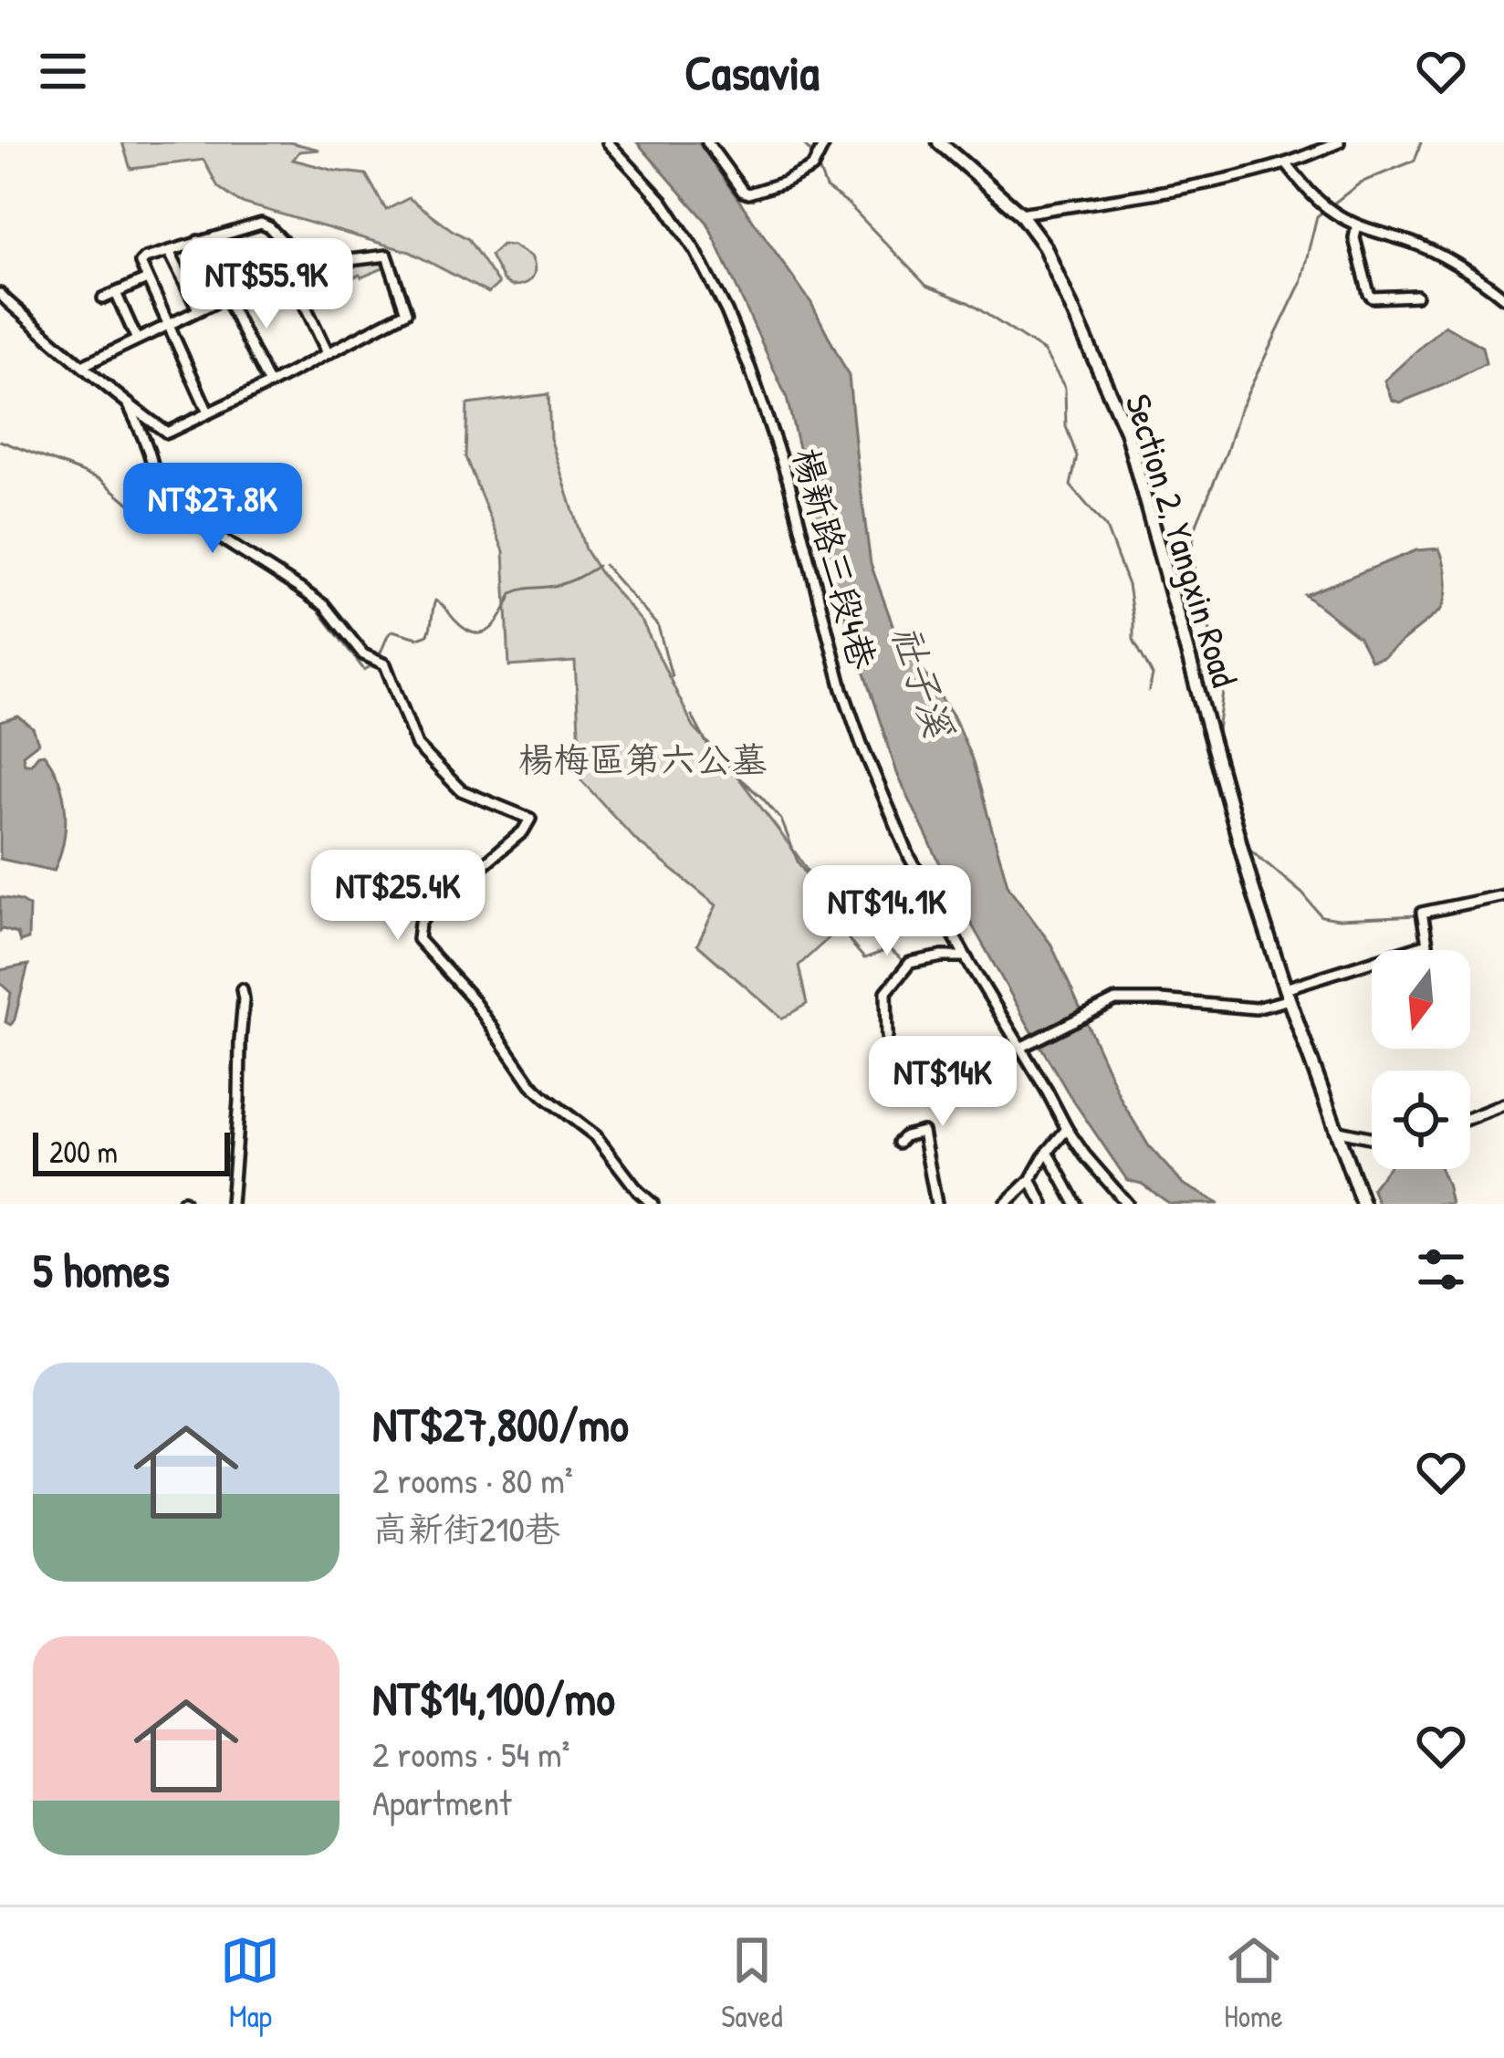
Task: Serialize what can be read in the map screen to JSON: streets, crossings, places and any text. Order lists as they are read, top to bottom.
{
  "streets": {
    "main road": ["Section 2, Yangxin Road"],
    "street": ["楊新路三段4巷"]
  },
  "water": ["社子溪"],
  "parks": ["楊梅區第六公墓"],
  "scale_bar": "200 m",
  "north": "bottom",
  "page": {
    "header": "Casavia",
    "price": [
      "NT$55.9K",
      "NT$27.8K",
      "NT$25.4K",
      "NT$14.1K",
      "NT$14K"
    ],
    "scale": "200 m",
    "heading": "5 homes",
    "list": [
      {
        "name": "NT$27,800/mo",
        "note": "2 rooms · 80 m² · 高新街210巷"
      },
      {
        "name": "NT$14,100/mo",
        "note": "2 rooms · 54 m² · Apartment"
      }
    ],
    "tabs": ["Map", "Saved", "Home"]
  }
}
